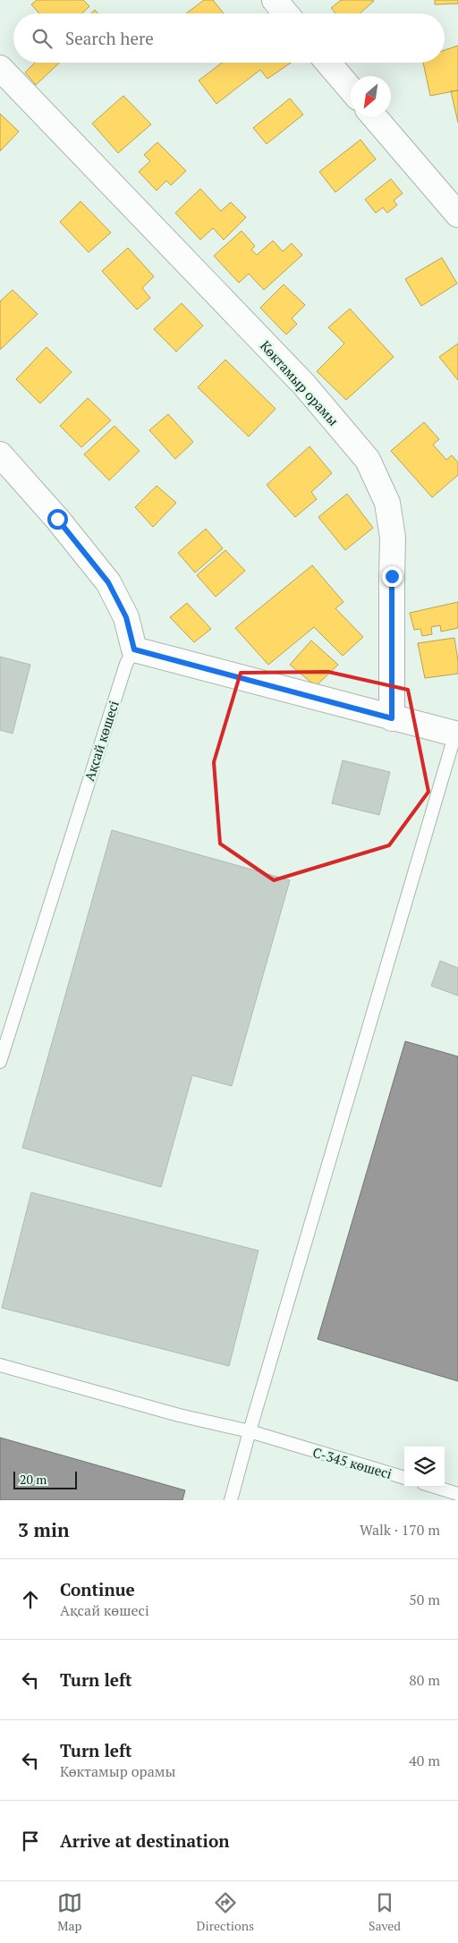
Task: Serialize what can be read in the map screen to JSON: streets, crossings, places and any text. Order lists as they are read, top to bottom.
{
  "streets": {
    "street": ["Көктамыр орамы"],
    "lane": ["Ақсай көшесі", "С-345 көшесі"]
  },
  "scale_bar": "20 m",
  "north": "bottom left",
  "page": {
    "search": "Search here",
    "scale": "20 m",
    "heading": ["3 min", "Walk · 170 m"],
    "list": [
      ["Continue", "Ақсай көшесі", "50 m"],
      ["Turn left", "80 m"],
      ["Turn left", "Көктамыр орамы", "40 m"],
      "Arrive at destination"
    ],
    "nav": ["Map", "Directions", "Saved"]
  }
}
